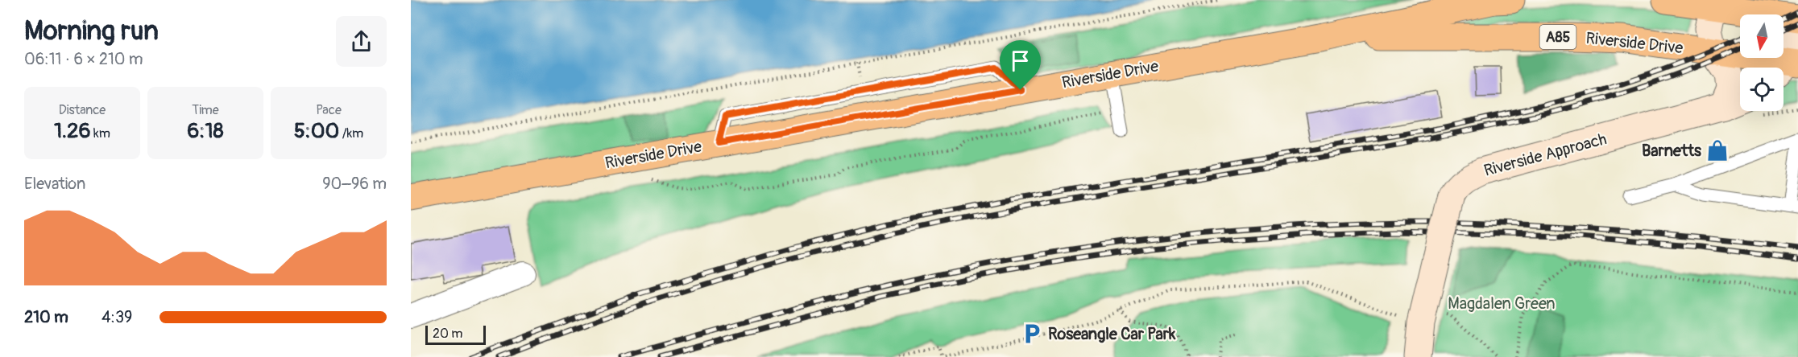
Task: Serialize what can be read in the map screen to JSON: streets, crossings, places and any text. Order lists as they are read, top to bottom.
{
  "streets": {
    "main road": ["A85", "Riverside Drive"],
    "street": ["Riverside Approach"]
  },
  "parks": ["Magdalen Green"],
  "places": {
    "shop": ["Barnetts"],
    "parking": ["Roseangle Car Park"]
  },
  "scale_bar": "20 m",
  "north": "bottom",
  "page": {
    "heading": ["Morning run", "06:11 · 6 × 210 m"],
    "stats": [
      ["Distance", "1.26 km"],
      ["Time", "6:18"],
      ["Pace", "5:00 /km"]
    ],
    "chart": ["Elevation", "90–96 m"],
    "list": [
      {
        "name": "210 m",
        "note": "4:39"
      }
    ],
    "scale": "20 m"
  }
}
